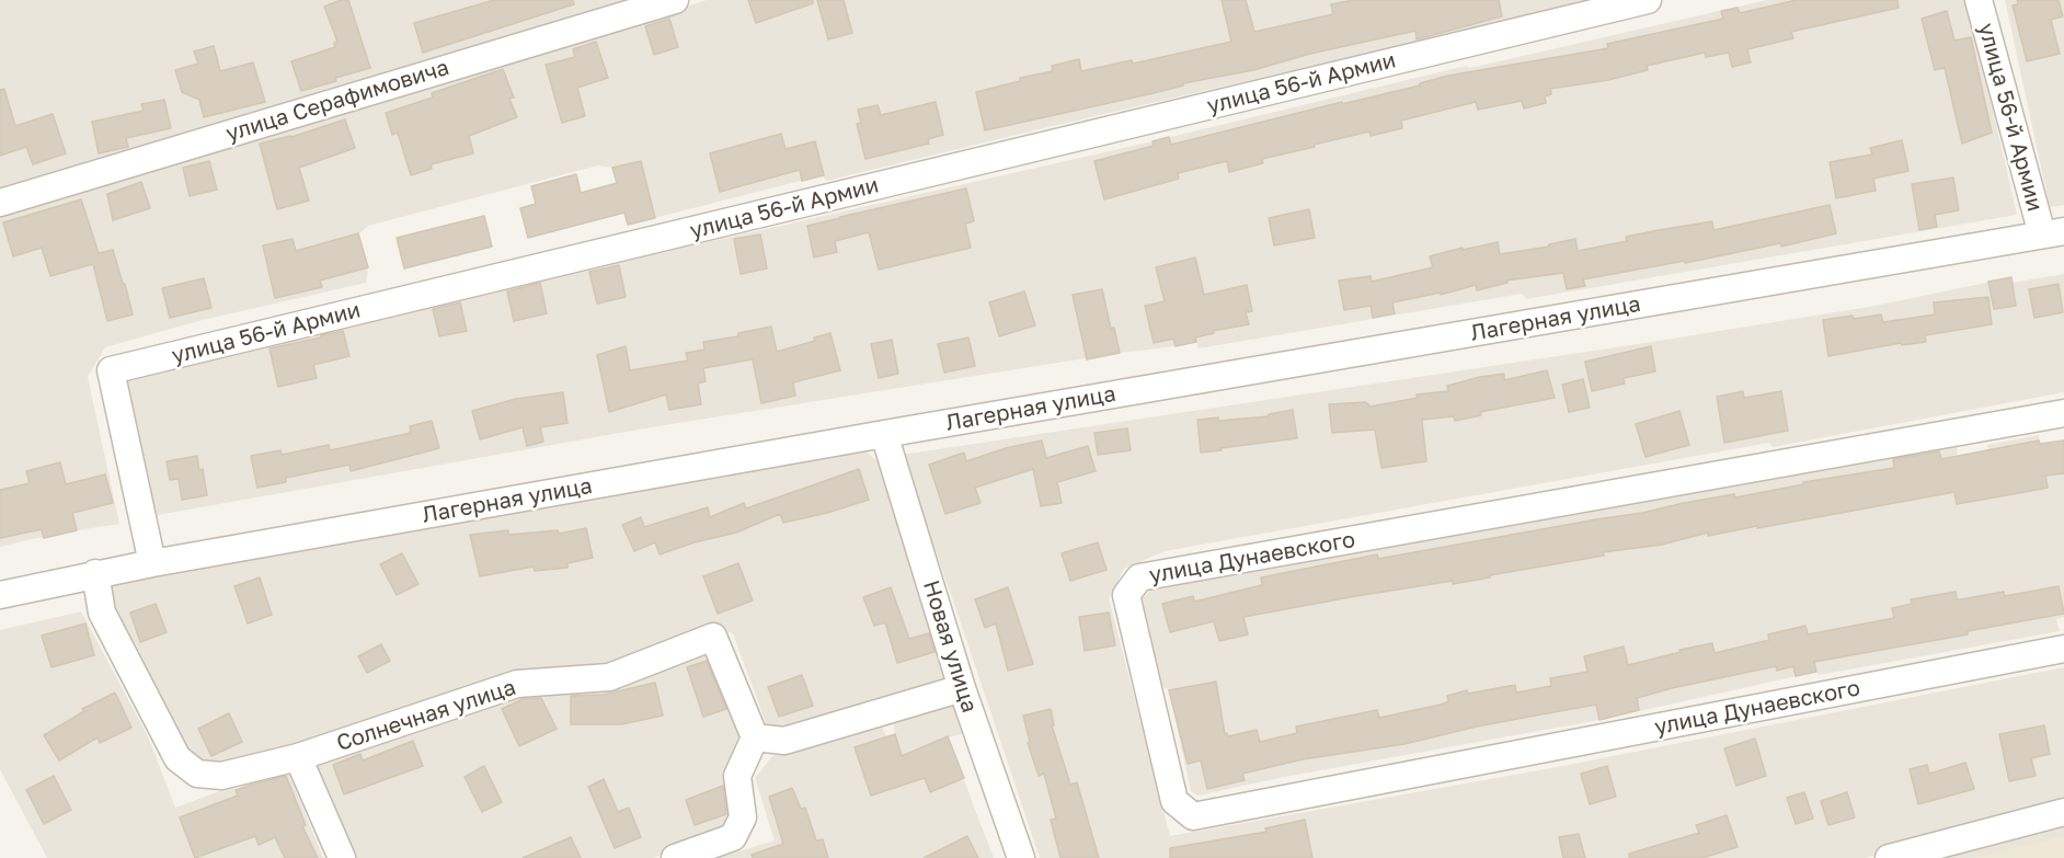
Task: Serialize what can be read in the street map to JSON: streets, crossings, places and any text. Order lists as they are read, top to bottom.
{
  "streets": {
    "street": [
      "улица 56-й Армии",
      "улица Серафимовича",
      "Лагерная улица",
      "улица Дунаевского",
      "Новая улица",
      "Солнечная улица"
    ]
  },
  "crossings": [
    ["улица 56-й Армии", "Лагерная улица"],
    ["Лагерная улица", "Новая улица"],
    ["Лагерная улица", "Солнечная улица"]
  ]
}
